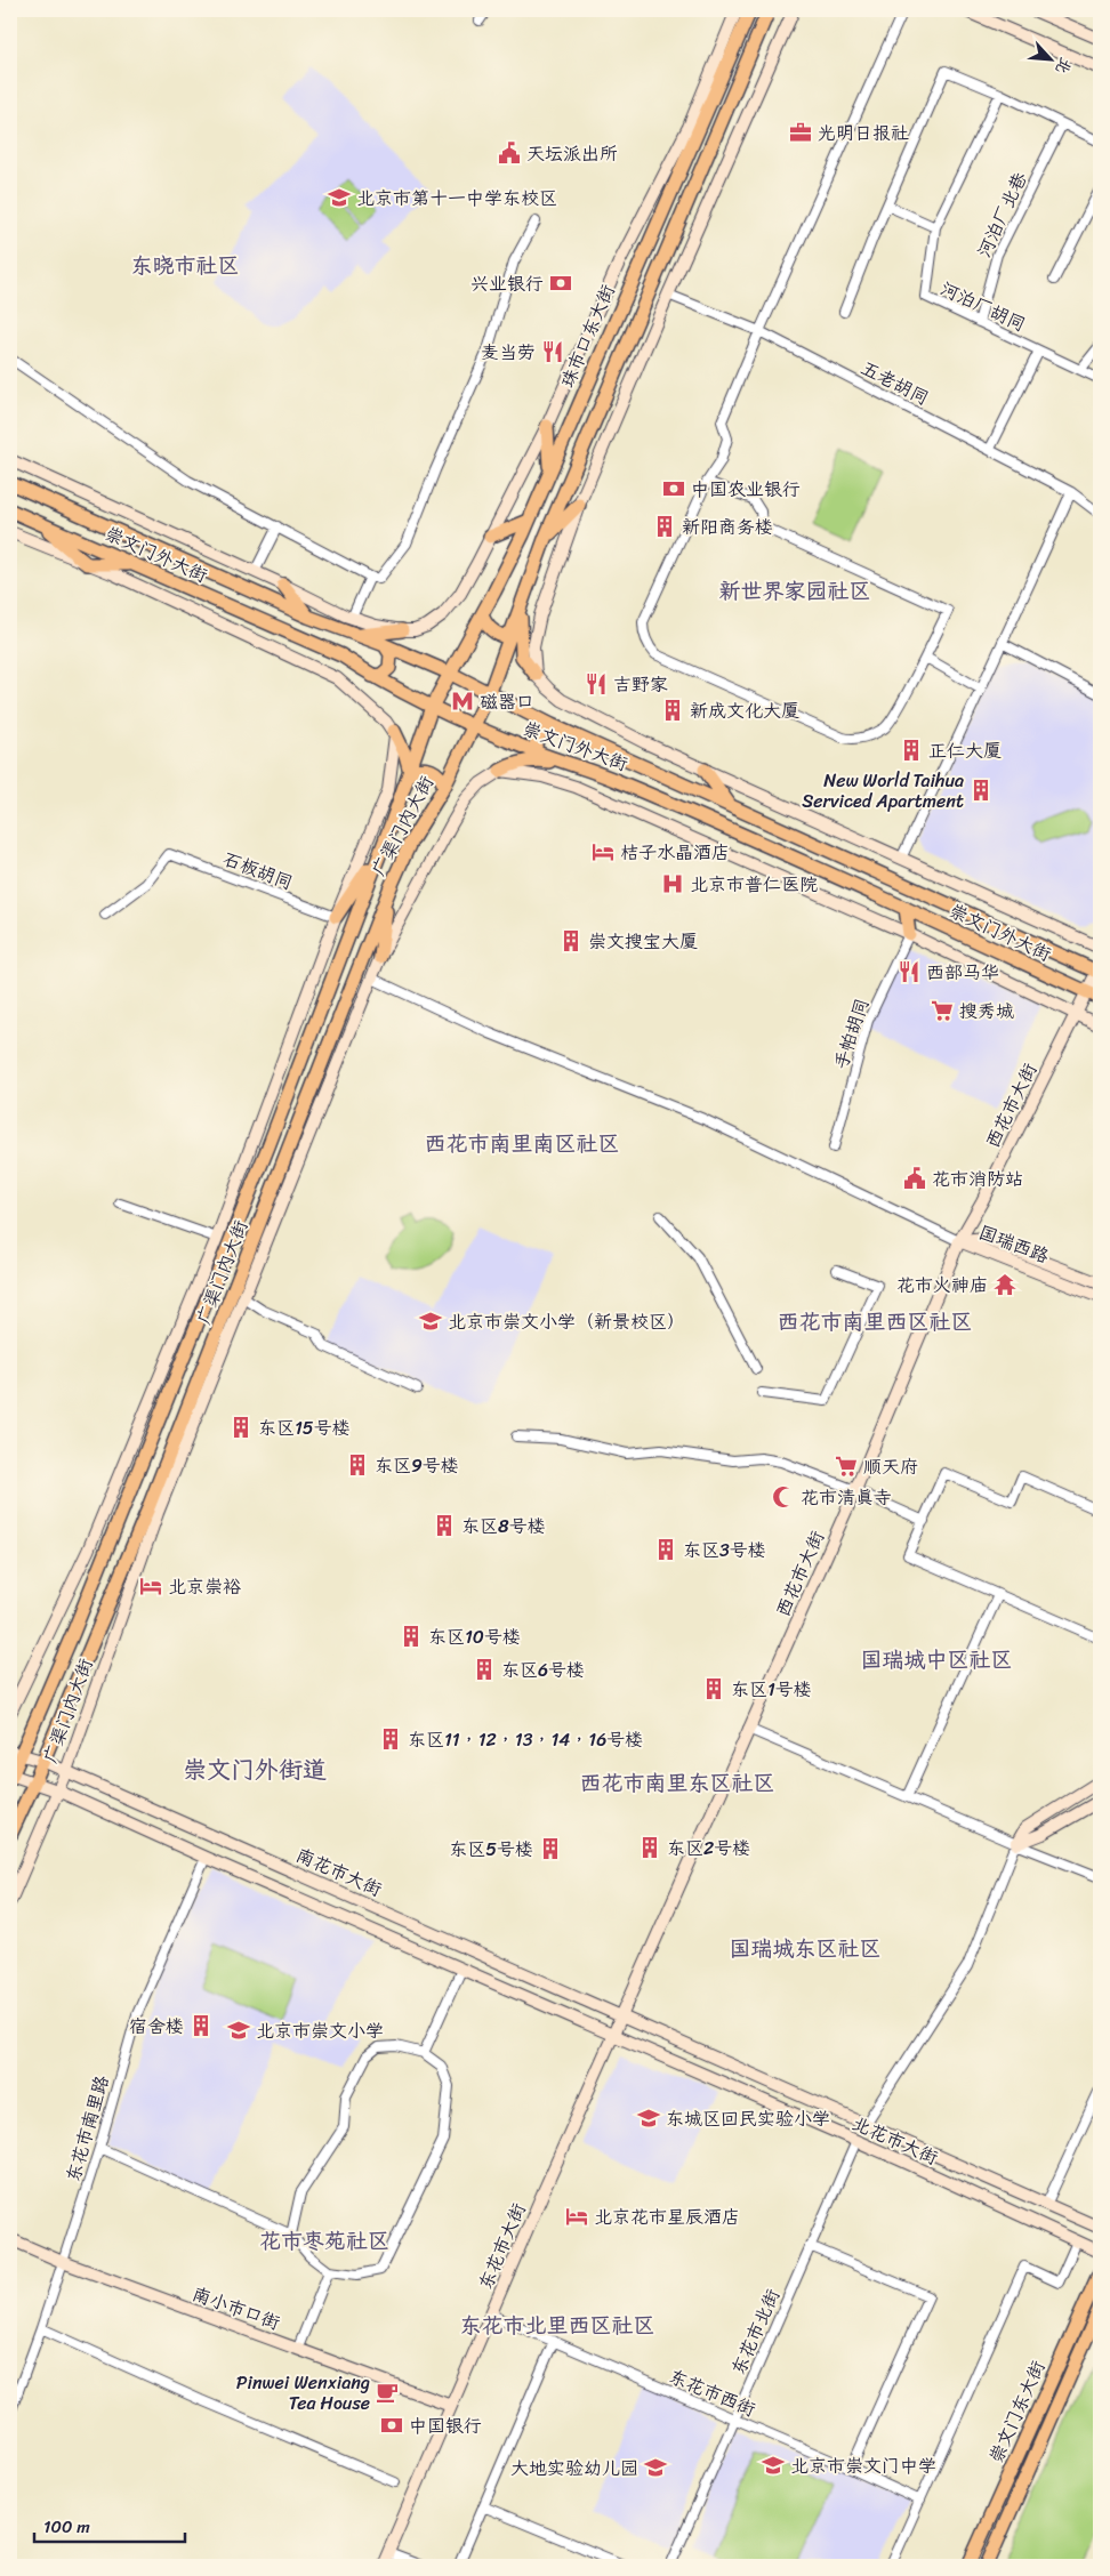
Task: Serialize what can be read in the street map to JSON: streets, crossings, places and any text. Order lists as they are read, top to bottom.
{
  "streets": {
    "main road": [
      "珠市口东大街",
      "崇文门外大街",
      "广渠门内大街",
      "崇文门东大街"
    ],
    "street": [
      "河泊厂北巷",
      "河泊厂胡同",
      "五老胡同",
      "石板胡同",
      "手帕胡同",
      "西花市大街",
      "国瑞西路",
      "南花市大街",
      "东花市南里路",
      "北花市大街",
      "东花市大街",
      "南小市口街",
      "东花市北街",
      "东花市西街"
    ]
  },
  "crossings": [
    ["河泊厂北巷", "河泊厂胡同"],
    ["珠市口东大街", "崇文门外大街"],
    ["珠市口东大街", "广渠门内大街"],
    ["崇文门外大街", "广渠门内大街"],
    ["崇文门外大街", "手帕胡同"],
    ["崇文门外大街", "西花市大街"],
    ["广渠门内大街", "石板胡同"],
    ["广渠门内大街", "南花市大街"],
    ["西花市大街", "国瑞西路"],
    ["西花市大街", "南花市大街"],
    ["西花市大街", "北花市大街"],
    ["西花市大街", "东花市大街"],
    ["南花市大街", "北花市大街"],
    ["南花市大街", "东花市大街"],
    ["东花市南里路", "南小市口街"],
    ["北花市大街", "东花市大街"],
    ["北花市大街", "东花市北街"],
    ["东花市大街", "南小市口街"],
    ["东花市大街", "东花市西街"],
    ["东花市北街", "东花市西街"]
  ],
  "districts": [
    "东晓市社区",
    "新世界家园社区",
    "西花市南里南区社区",
    "西花市南里西区社区",
    "国瑞城中区社区",
    "崇文门外街道",
    "西花市南里东区社区",
    "国瑞城东区社区",
    "花市枣苑社区",
    "东花市北里西区社区"
  ],
  "places": {
    "office": ["光明日报社"],
    "public building": ["天坛派出所", "花市消防站"],
    "school or university": [
      "北京市第十一中学东校区",
      "北京市崇文小学（新景校区）",
      "北京市崇文小学",
      "东城区回民实验小学",
      "北京市崇文门中学",
      "大地实验幼儿园"
    ],
    "bank": ["兴业银行", "中国农业银行", "中国银行"],
    "restaurant": ["麦当劳", "吉野家", "西部马华"],
    "building": [
      "新阳商务楼",
      "新成文化大厦",
      "正仁大厦",
      "New World Taihua Serviced Apartment",
      "崇文搜宝大厦",
      "东区15号楼",
      "东区9号楼",
      "东区8号楼",
      "东区3号楼",
      "东区10号楼",
      "东区6号楼",
      "东区1号楼",
      "东区11，12，13，14，16号楼",
      "东区2号楼",
      "东区5号楼",
      "宿舍楼"
    ],
    "metro station": ["磁器口"],
    "hotel": ["桔子水晶酒店", "北京崇裕", "北京花市星辰酒店"],
    "hospital": ["北京市普仁医院"],
    "supermarket": ["搜秀城", "顺天府"],
    "temple": ["花市火神庙"],
    "mosque": ["花市清真寺"],
    "cafe": ["Pinwei Wenxiang Tea House"]
  },
  "scale_bar": "100 m",
  "north": "bottom right"
}
